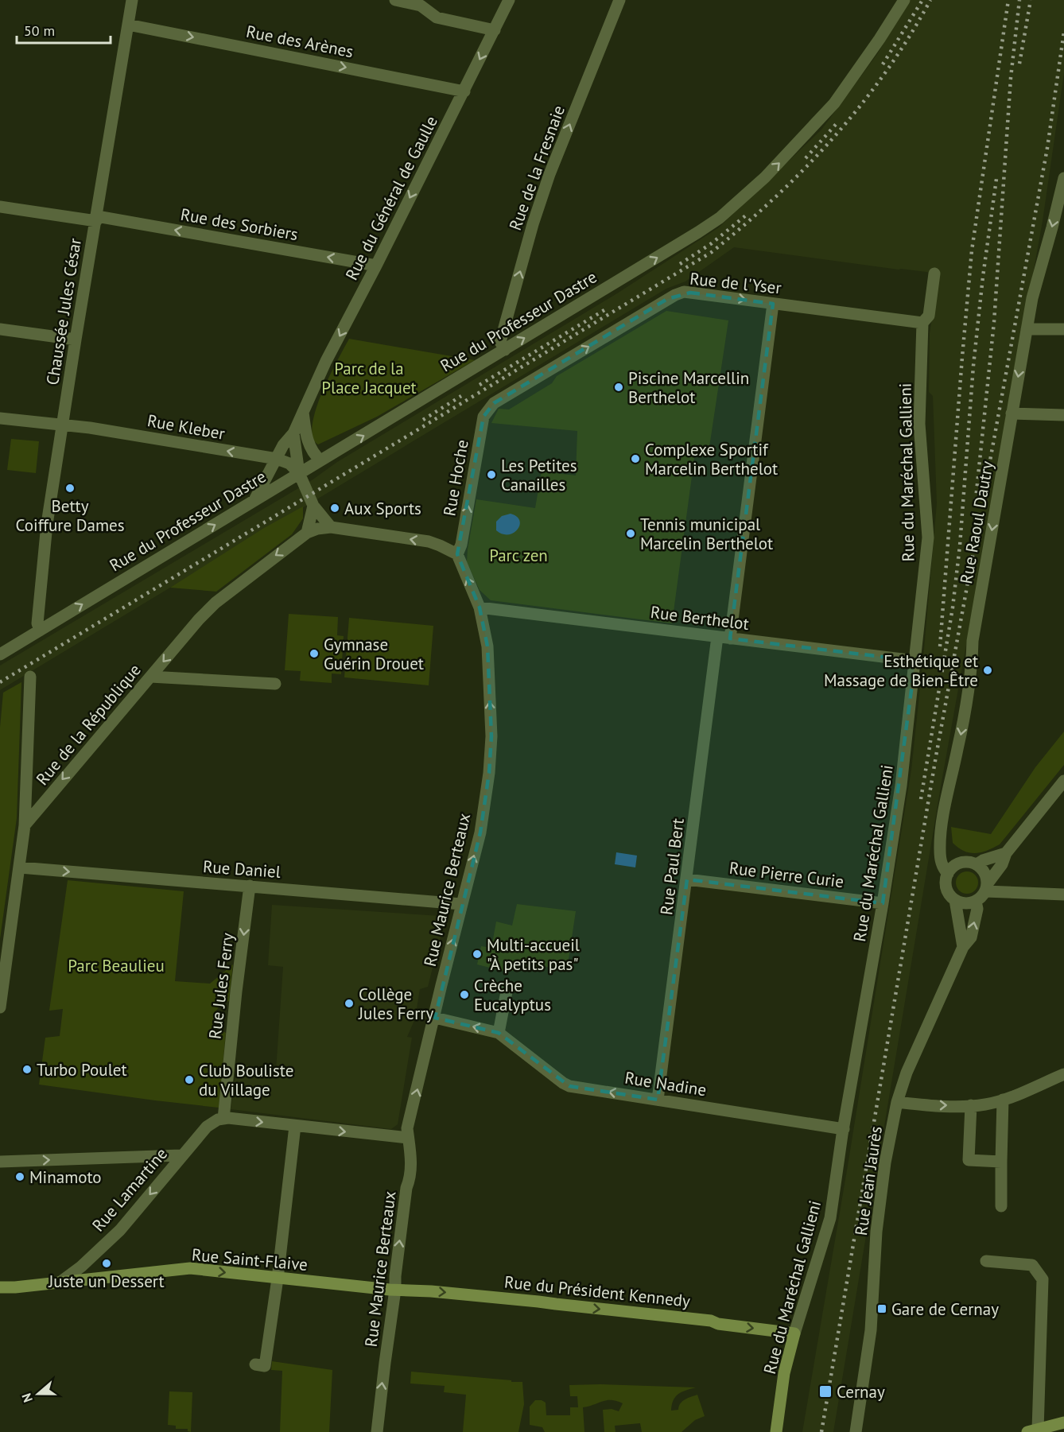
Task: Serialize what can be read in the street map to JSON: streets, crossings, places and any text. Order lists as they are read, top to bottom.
{
  "streets": {
    "street": [
      "Rue des Arènes",
      "Rue de la Fresnaie",
      "Rue du Général de Gaulle",
      "Rue des Sorbiers",
      "Rue de l'Yser",
      "Chaussée Jules César",
      "Rue du Professeur Dastre",
      "Rue Kleber",
      "Rue du Maréchal Gallieni",
      "Rue Hoche",
      "Rue Raoul Dautry",
      "Rue Berthelot",
      "Rue de la République",
      "Rue Paul Bert",
      "Rue Daniel",
      "Rue Pierre Curie",
      "Rue Maurice Berteaux",
      "Rue Jules Ferry",
      "Rue Nadine",
      "Rue Jean Jaurès",
      "Rue Lamartine",
      "Rue Saint-Flaive",
      "Rue du Président Kennedy"
    ]
  },
  "crossings": [
    ["Rue des Arènes", "Rue du Général de Gaulle"],
    ["Rue des Arènes", "Chaussée Jules César"],
    ["Rue de la Fresnaie", "Rue du Professeur Dastre"],
    ["Rue du Général de Gaulle", "Rue des Sorbiers"],
    ["Rue du Général de Gaulle", "Rue du Professeur Dastre"],
    ["Rue du Général de Gaulle", "Rue Kleber"],
    ["Rue des Sorbiers", "Chaussée Jules César"],
    ["Rue de l'Yser", "Rue du Maréchal Gallieni"],
    ["Rue de l'Yser", "Rue Hoche"],
    ["Rue de l'Yser", "Rue Paul Bert"],
    ["Chaussée Jules César", "Rue du Professeur Dastre"],
    ["Chaussée Jules César", "Rue Kleber"],
    ["Rue du Professeur Dastre", "Rue Kleber"],
    ["Rue du Maréchal Gallieni", "Rue Berthelot"],
    ["Rue du Maréchal Gallieni", "Rue Pierre Curie"],
    ["Rue du Maréchal Gallieni", "Rue Nadine"],
    ["Rue du Maréchal Gallieni", "Rue du Président Kennedy"],
    ["Rue Hoche", "Rue Maurice Berteaux"],
    ["Rue Raoul Dautry", "Rue Jean Jaurès"],
    ["Rue Berthelot", "Rue Paul Bert"],
    ["Rue Berthelot", "Rue Maurice Berteaux"],
    ["Rue Paul Bert", "Rue Pierre Curie"],
    ["Rue Paul Bert", "Rue Nadine"],
    ["Rue Daniel", "Rue Maurice Berteaux"],
    ["Rue Daniel", "Rue Jules Ferry"],
    ["Rue Maurice Berteaux", "Rue Nadine"],
    ["Rue Maurice Berteaux", "Rue Saint-Flaive"],
    ["Rue Maurice Berteaux", "Rue du Président Kennedy"],
    ["Rue Jules Ferry", "Rue Lamartine"],
    ["Rue Lamartine", "Rue Saint-Flaive"],
    ["Rue Saint-Flaive", "Rue du Président Kennedy"]
  ],
  "one_way": [
    "Rue des Arènes",
    "Rue de la Fresnaie",
    "Rue du Général de Gaulle",
    "Rue des Sorbiers",
    "Rue de l'Yser",
    "Rue du Professeur Dastre",
    "Rue Kleber",
    "Rue Hoche",
    "Rue Raoul Dautry",
    "Rue de la République",
    "Rue Daniel",
    "Rue Maurice Berteaux",
    "Rue Jules Ferry",
    "Rue Nadine",
    "Rue Lamartine",
    "Rue Saint-Flaive",
    "Rue du Président Kennedy"
  ],
  "parks": ["Parc de la Place Jacquet", "Parc zen", "Parc Beaulieu"],
  "places": {
    "other": [
      "Piscine Marcellin Berthelot",
      "Complexe Sportif Marcelin Berthelot",
      "Les Petites Canailles",
      "Betty Coiffure Dames",
      "Aux Sports",
      "Tennis municipal Marcelin Berthelot",
      "Gymnase Guérin Drouet",
      "Esthétique et Massage de Bien-Être",
      "Multi-accueil \"À petits pas\"",
      "Crèche Eucalyptus",
      "Collège Jules Ferry",
      "Turbo Poulet",
      "Club Bouliste du Village",
      "Minamoto",
      "Juste un Dessert"
    ],
    "transit": ["Gare de Cernay", "Cernay"]
  },
  "scale_bar": "50 m",
  "north": "left"
}
